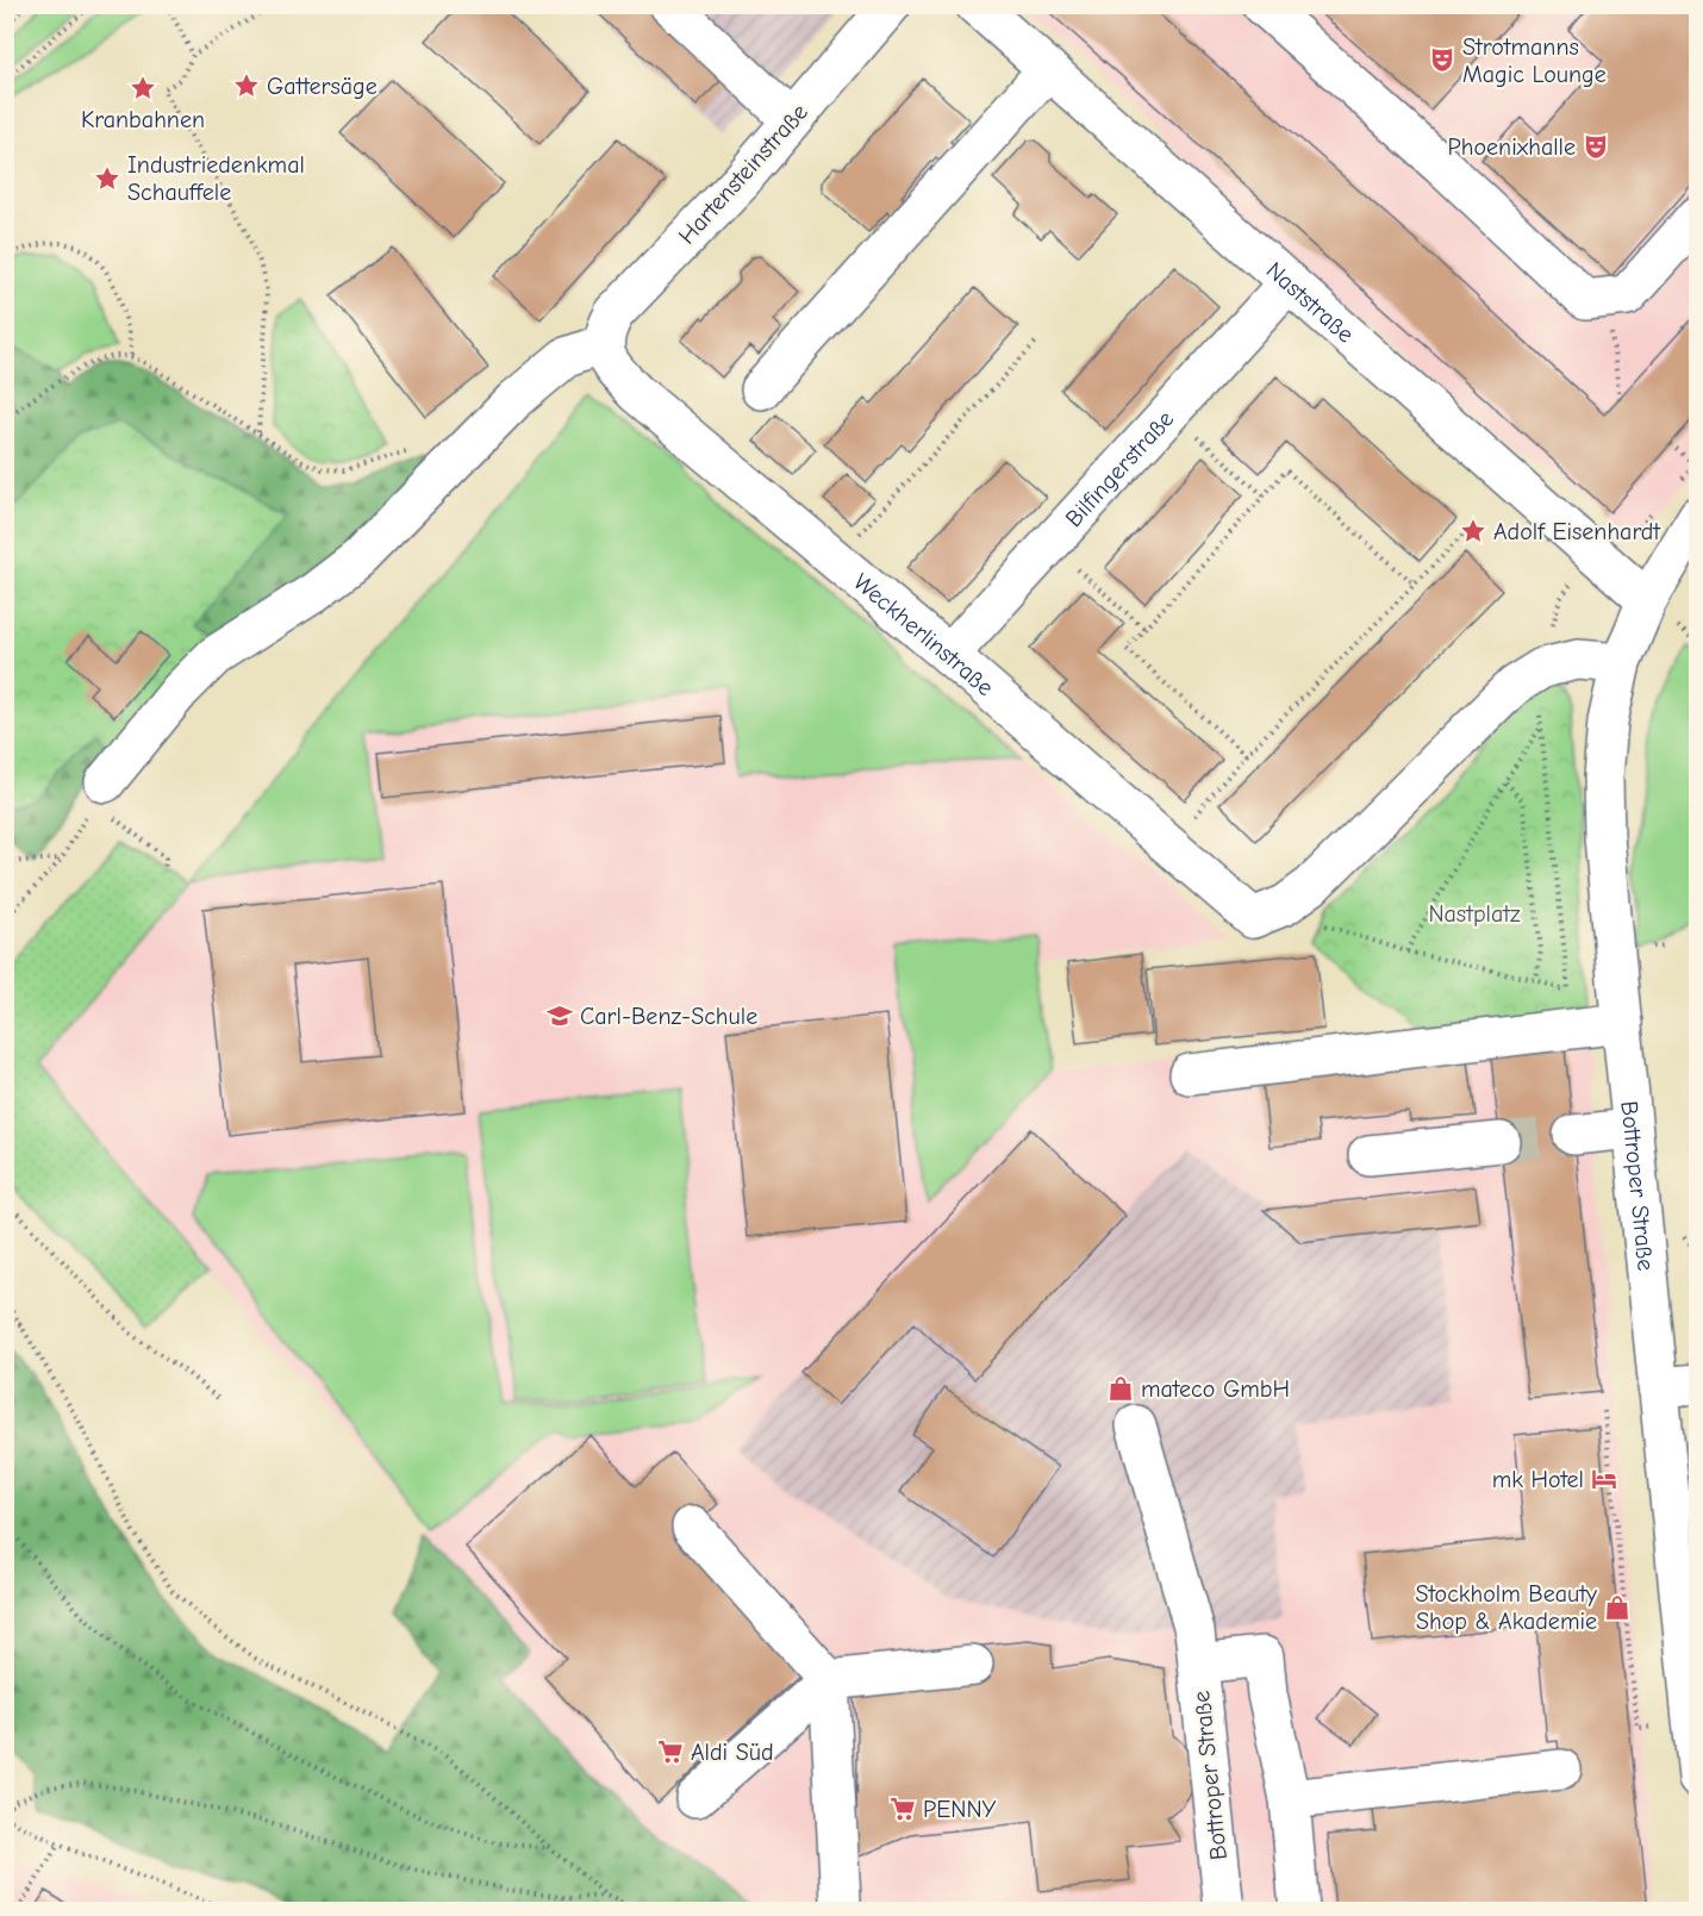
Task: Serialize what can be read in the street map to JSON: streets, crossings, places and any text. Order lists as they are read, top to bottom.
{
  "streets": {
    "street": [
      "Hartensteinstraße",
      "Naststraße",
      "Bilfingerstraße",
      "Weckherlinstraße",
      "Bottroper Straße"
    ]
  },
  "crossings": [
    ["Hartensteinstraße", "Weckherlinstraße"],
    ["Naststraße", "Bilfingerstraße"],
    ["Naststraße", "Bottroper Straße"],
    ["Bilfingerstraße", "Weckherlinstraße"]
  ],
  "parks": ["Nastplatz"],
  "places": {
    "theatre": ["Strotmanns Magic Lounge", "Phoenixhalle"],
    "place": [
      "Gattersäge",
      "Kranbahnen",
      "Industriedenkmal Schauffele",
      "Adolf Eisenhardt"
    ],
    "school or university": ["Carl-Benz-Schule"],
    "shop": ["mateco GmbH", "Stockholm Beauty Shop & Akademie"],
    "hotel": ["mk Hotel"],
    "supermarket": ["Aldi Süd", "PENNY"]
  }
}
